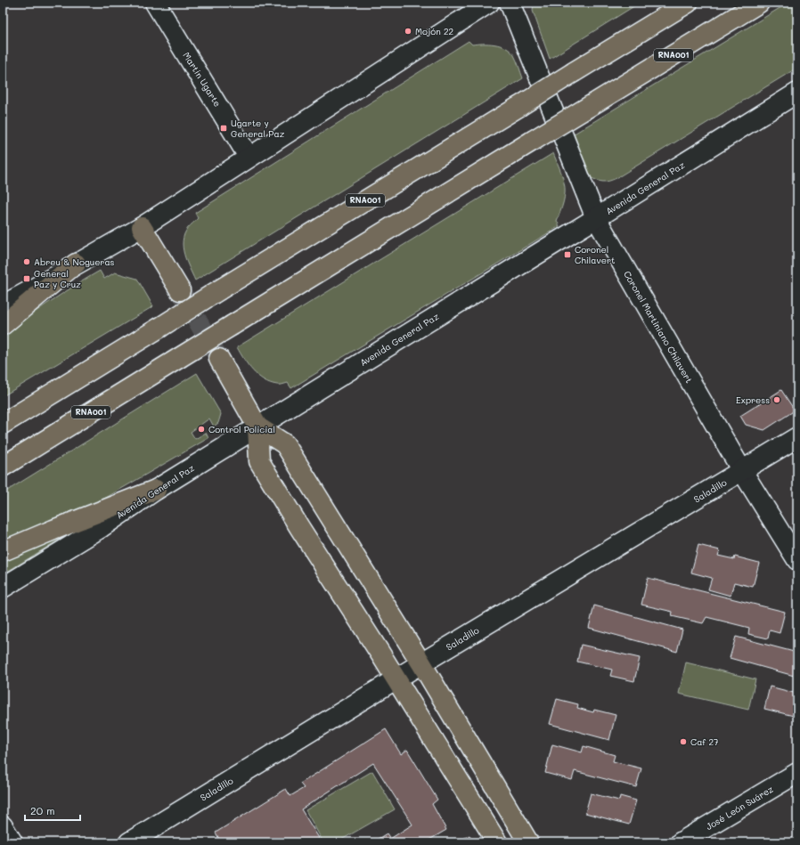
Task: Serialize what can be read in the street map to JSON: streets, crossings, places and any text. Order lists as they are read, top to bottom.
{
  "streets": {
    "main road": ["RNA001"],
    "street": [
      "Martín Ugarte",
      "Avenida General Paz",
      "Coronel Martiniano Chilavert",
      "Saladillo",
      "José León Suárez"
    ]
  },
  "crossings": [
    ["Avenida General Paz", "Coronel Martiniano Chilavert"],
    ["Coronel Martiniano Chilavert", "Saladillo"]
  ],
  "places": {
    "other": [
      "Mojón 22",
      "Abreu & Nogueras",
      "Express",
      "Control Policial",
      "Caf 27"
    ],
    "transit": ["Ugarte y General Paz", "Coronel Chilavert", "General Paz y Cruz"]
  },
  "scale_bar": "20 m"
}
